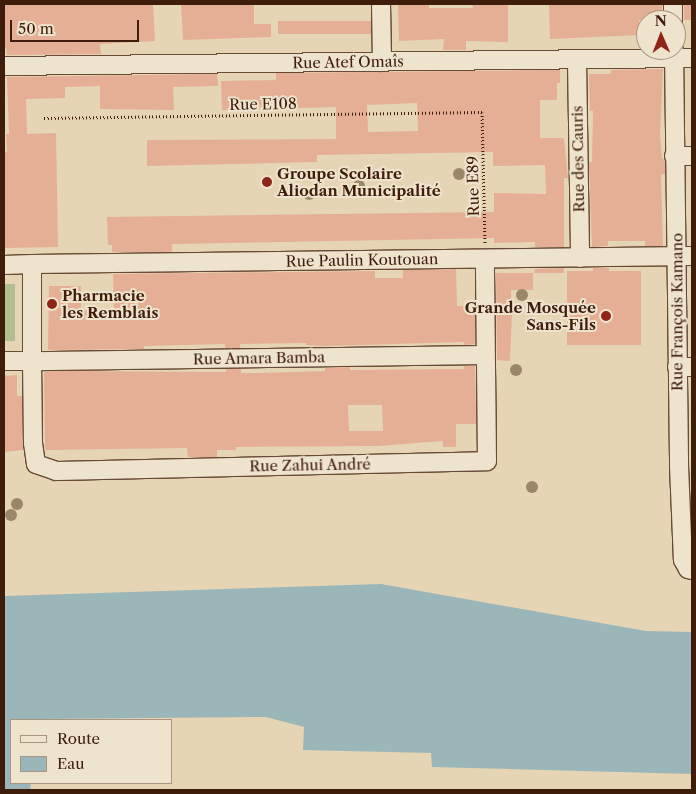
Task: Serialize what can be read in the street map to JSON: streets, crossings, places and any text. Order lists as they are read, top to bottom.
{
  "streets": {
    "street": [
      "Rue Atef Omaîs",
      "Rue des Cauris",
      "Rue Paulin Koutouan",
      "Rue François Kamano",
      "Rue Amara Bamba",
      "Rue Zahui André"
    ],
    "path": ["Rue E108", "Rue E89"]
  },
  "crossings": [
    ["Rue Atef Omaîs", "Rue des Cauris"],
    ["Rue E108", "Rue E89"],
    ["Rue des Cauris", "Rue Paulin Koutouan"],
    ["Rue E89", "Rue Paulin Koutouan"],
    ["Rue E89", "Rue Zahui André"],
    ["Rue Paulin Koutouan", "Rue François Kamano"],
    ["Rue Paulin Koutouan", "Rue Zahui André"],
    ["Rue Amara Bamba", "Rue Zahui André"]
  ],
  "places": ["Groupe Scolaire Aliodan Municipalité", "Pharmacie les Remblais", "Grande Mosquée Sans-Fils"],
  "legend": ["Route", "Eau"],
  "scale_bar": "50 m",
  "north": "top"
}
